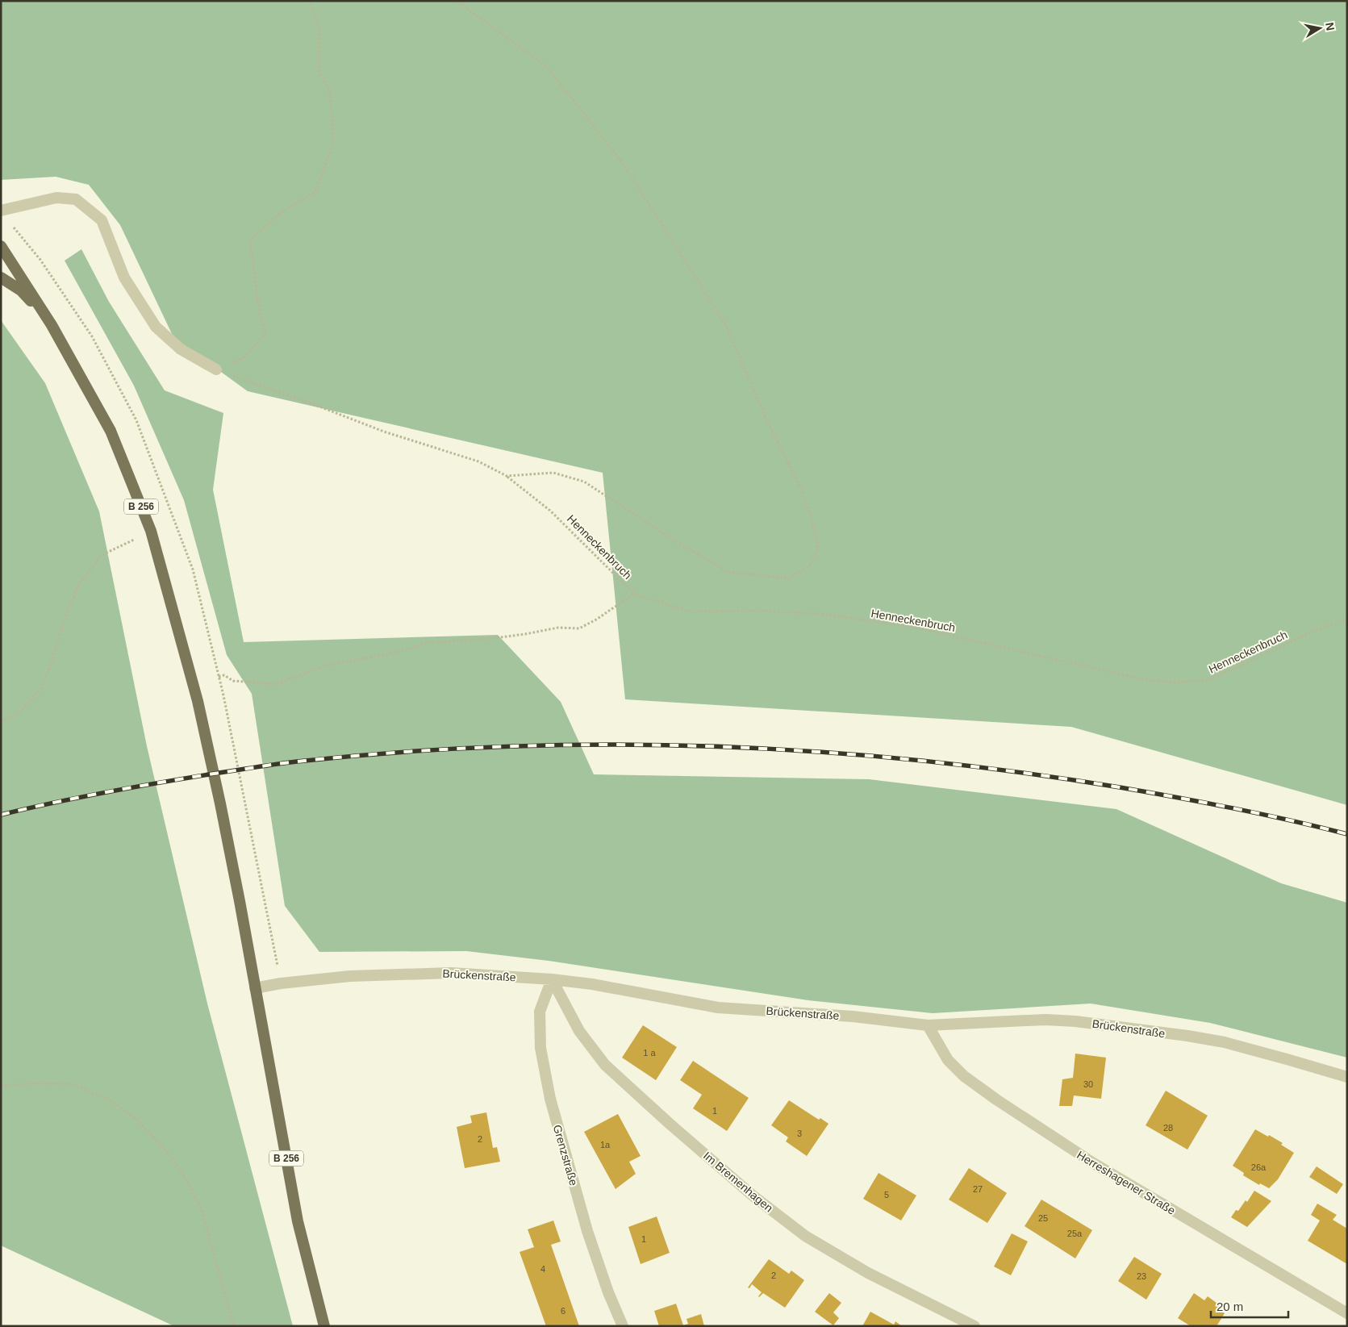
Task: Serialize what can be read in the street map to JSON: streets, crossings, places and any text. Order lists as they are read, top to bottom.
{
  "streets": {
    "main road": ["B 256"],
    "street": [
      "Brückenstraße",
      "Grenzstraße",
      "Im Bremenhagen",
      "Herreshagener Straße"
    ],
    "path": ["Henneckenbruch"]
  },
  "crossings": [
    ["B 256", "Brückenstraße"],
    ["Brückenstraße", "Grenzstraße"],
    ["Brückenstraße", "Im Bremenhagen"],
    ["Brückenstraße", "Herreshagener Straße"],
    ["Grenzstraße", "Im Bremenhagen"]
  ],
  "house_numbers": [
    "1 a",
    "30",
    "1",
    "28",
    "3",
    "2",
    "1a",
    "26a",
    "27",
    "5",
    "25",
    "25a",
    "1",
    "4",
    "2",
    "23",
    "6"
  ],
  "scale_bar": "20 m",
  "north": "right"
}
